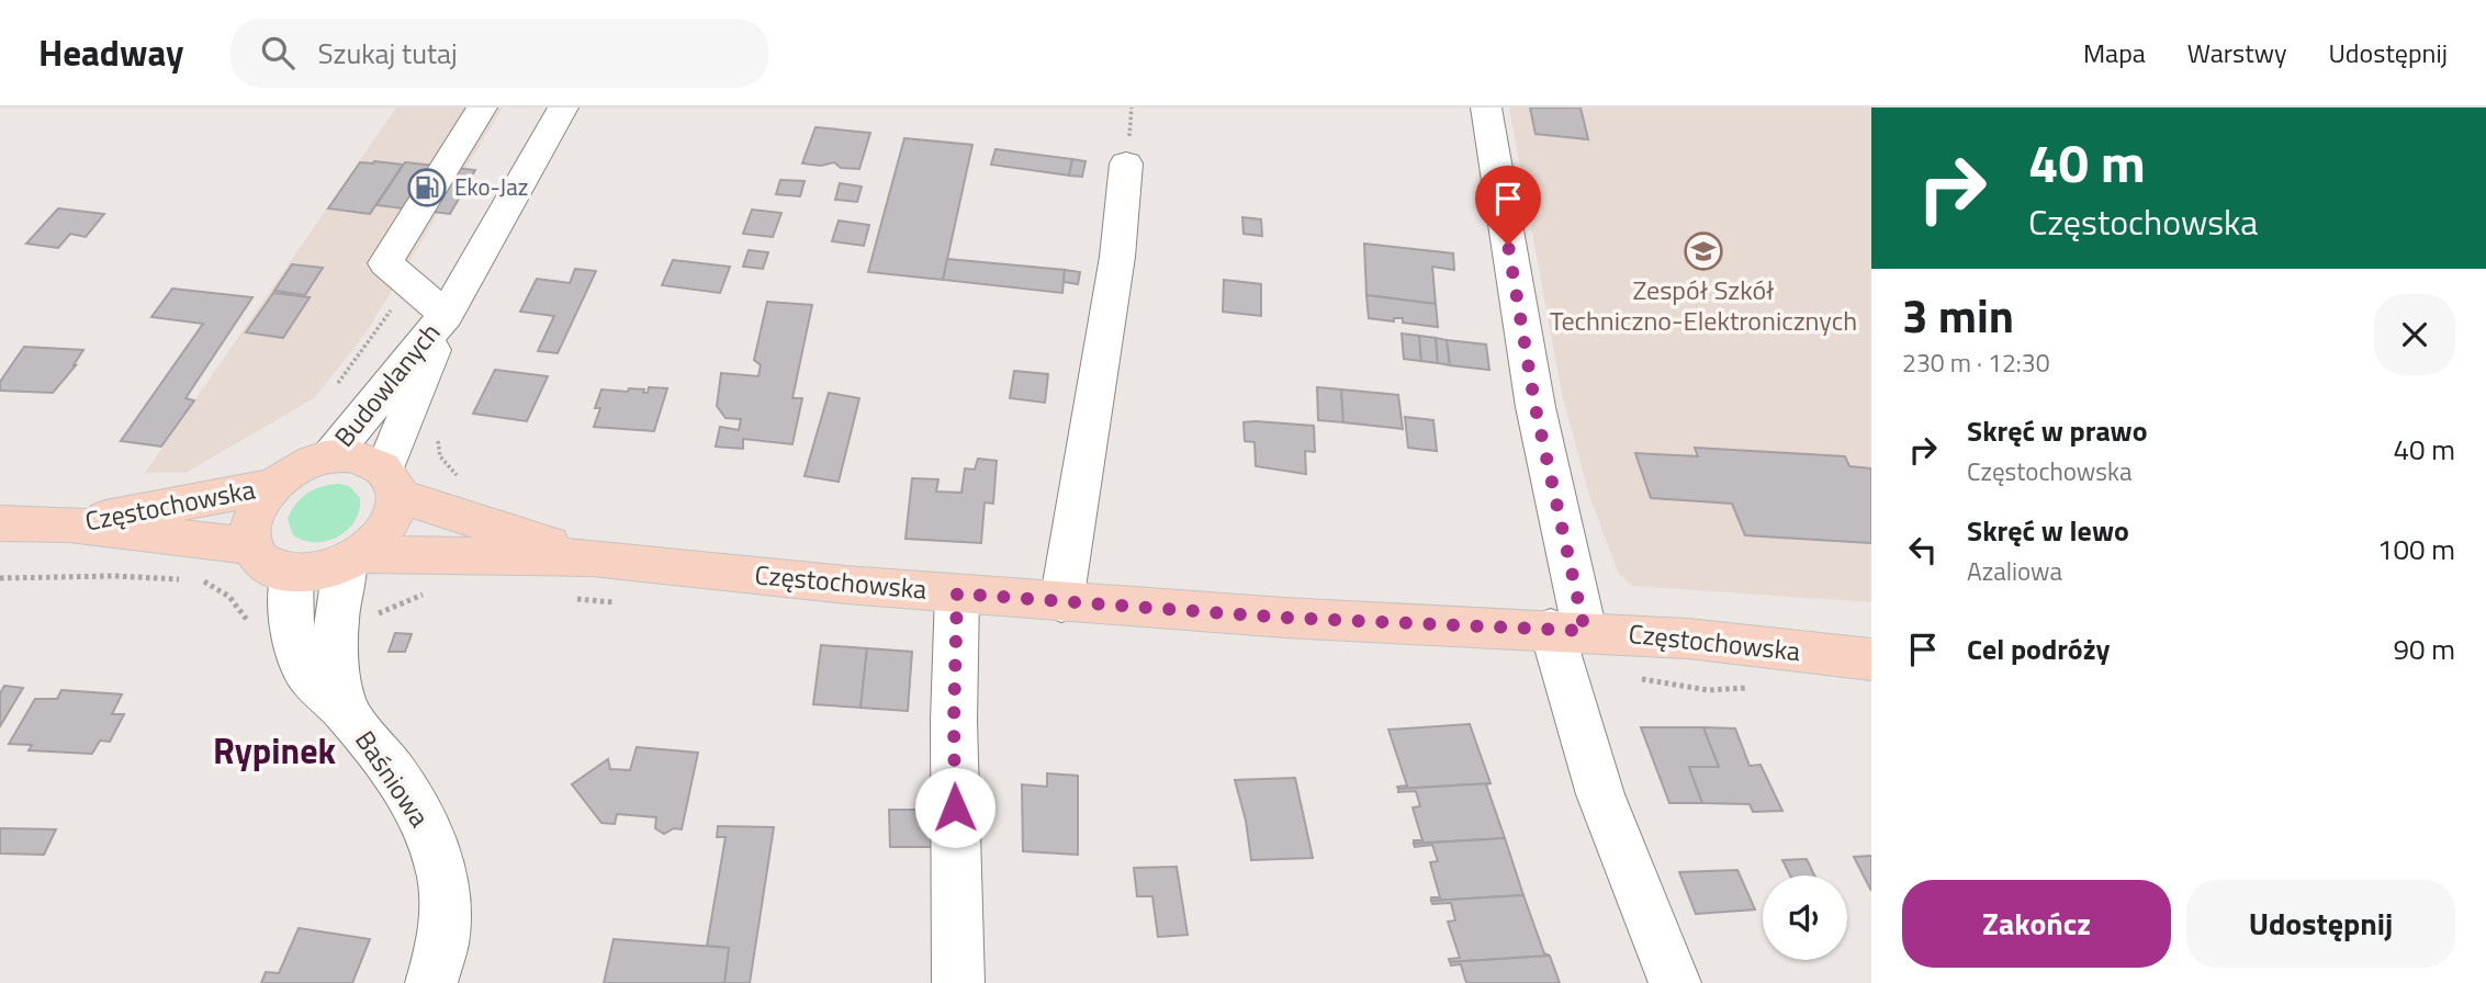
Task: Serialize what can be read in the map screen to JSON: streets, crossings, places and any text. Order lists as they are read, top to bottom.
{
  "streets": {
    "main road": ["Częstochowska"],
    "street": ["Budowlanych", "Baśniowa"]
  },
  "crossings": [
    ["Budowlanych", "Częstochowska"],
    ["Budowlanych", "Baśniowa"],
    ["Częstochowska", "Baśniowa"]
  ],
  "districts": ["Rypinek"],
  "places": {
    "fuel station": ["Eko-Jaz"],
    "school or university": ["Zespół Szkół Techniczno-Elektronicznych"]
  },
  "page": {
    "header": "Headway",
    "search": "Szukaj tutaj",
    "nav": ["Mapa", "Warstwy", "Udostępnij"],
    "turn": ["40 m", "Częstochowska"],
    "heading": ["3 min", "230 m · 12:30"],
    "list": [
      {
        "name": "Skręć w prawo",
        "note": "Częstochowska",
        "value": "40 m"
      },
      {
        "name": "Skręć w lewo",
        "note": "Azaliowa",
        "value": "100 m"
      },
      {
        "name": "Cel podróży",
        "value": "90 m"
      }
    ],
    "buttons": ["Zakończ", "Udostępnij"]
  }
}
